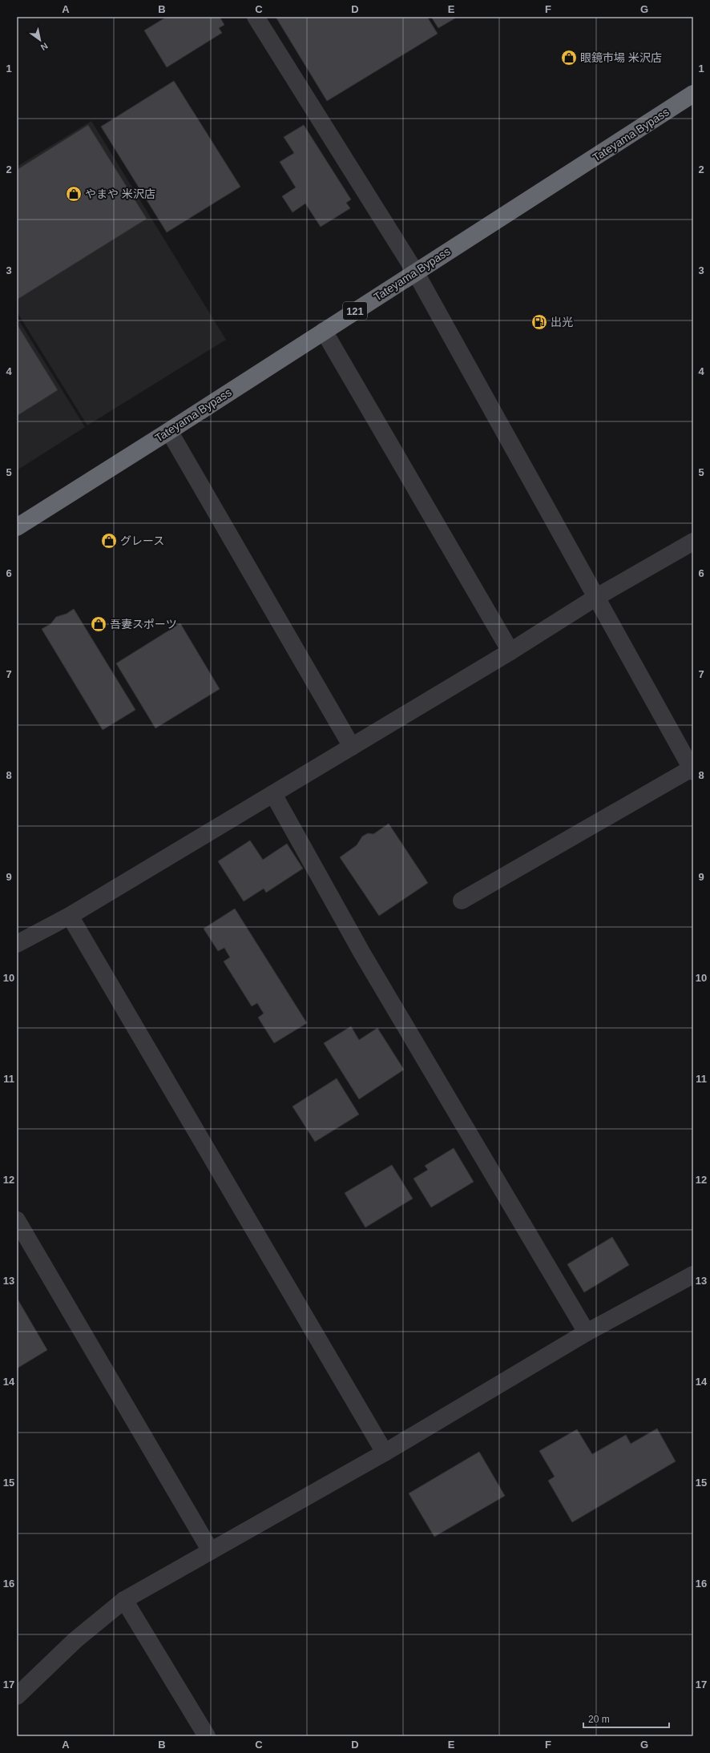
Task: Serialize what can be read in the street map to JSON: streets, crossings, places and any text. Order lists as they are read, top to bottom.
{
  "streets": {
    "highway": ["Tateyama Bypass", "121"]
  },
  "places": {
    "shop": [
      "眼鏡市場 米沢店",
      "やまや 米沢店",
      "グレース",
      "吾妻スポーツ"
    ],
    "fuel station": ["出光"]
  },
  "scale_bar": "20 m",
  "north": "bottom right",
  "grid": {
    "columns": [
      "A",
      "B",
      "C",
      "D",
      "E",
      "F",
      "G"
    ],
    "rows": [
      "1",
      "2",
      "3",
      "4",
      "5",
      "6",
      "7",
      "8",
      "9",
      "10",
      "11",
      "12",
      "13",
      "14",
      "15",
      "16",
      "17"
    ]
  }
}
